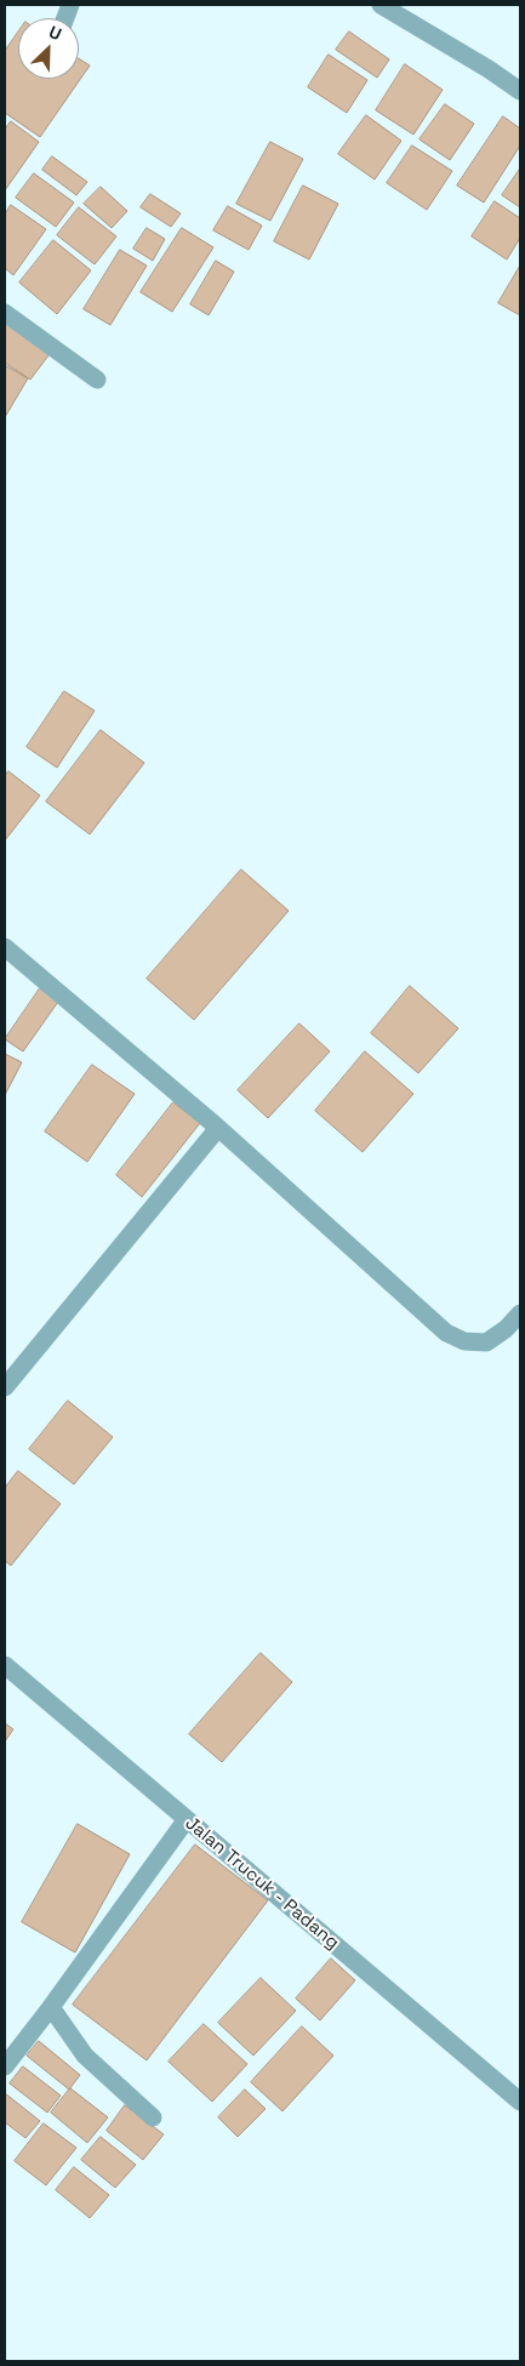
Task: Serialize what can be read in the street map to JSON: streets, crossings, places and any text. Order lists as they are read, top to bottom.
{
  "streets": {
    "street": ["Jalan Trucuk - Padang"]
  },
  "north": "top right"
}
